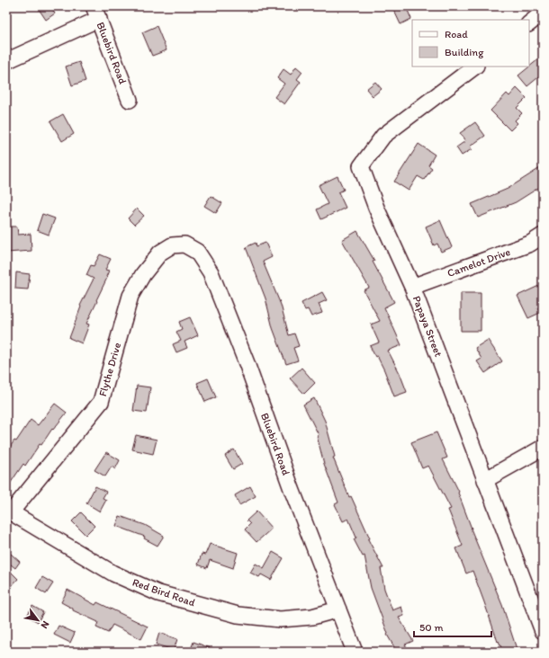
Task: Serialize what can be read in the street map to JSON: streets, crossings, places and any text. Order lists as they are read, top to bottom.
{
  "streets": {
    "street": [
      "Bluebird Road",
      "Camelot Drive",
      "Papaya Street",
      "Flythe Drive",
      "Red Bird Road"
    ]
  },
  "crossings": [
    ["Bluebird Road", "Flythe Drive"],
    ["Bluebird Road", "Red Bird Road"],
    ["Camelot Drive", "Papaya Street"],
    ["Flythe Drive", "Red Bird Road"]
  ],
  "legend": ["Road", "Building"],
  "scale_bar": "50 m",
  "north": "bottom right"
}
